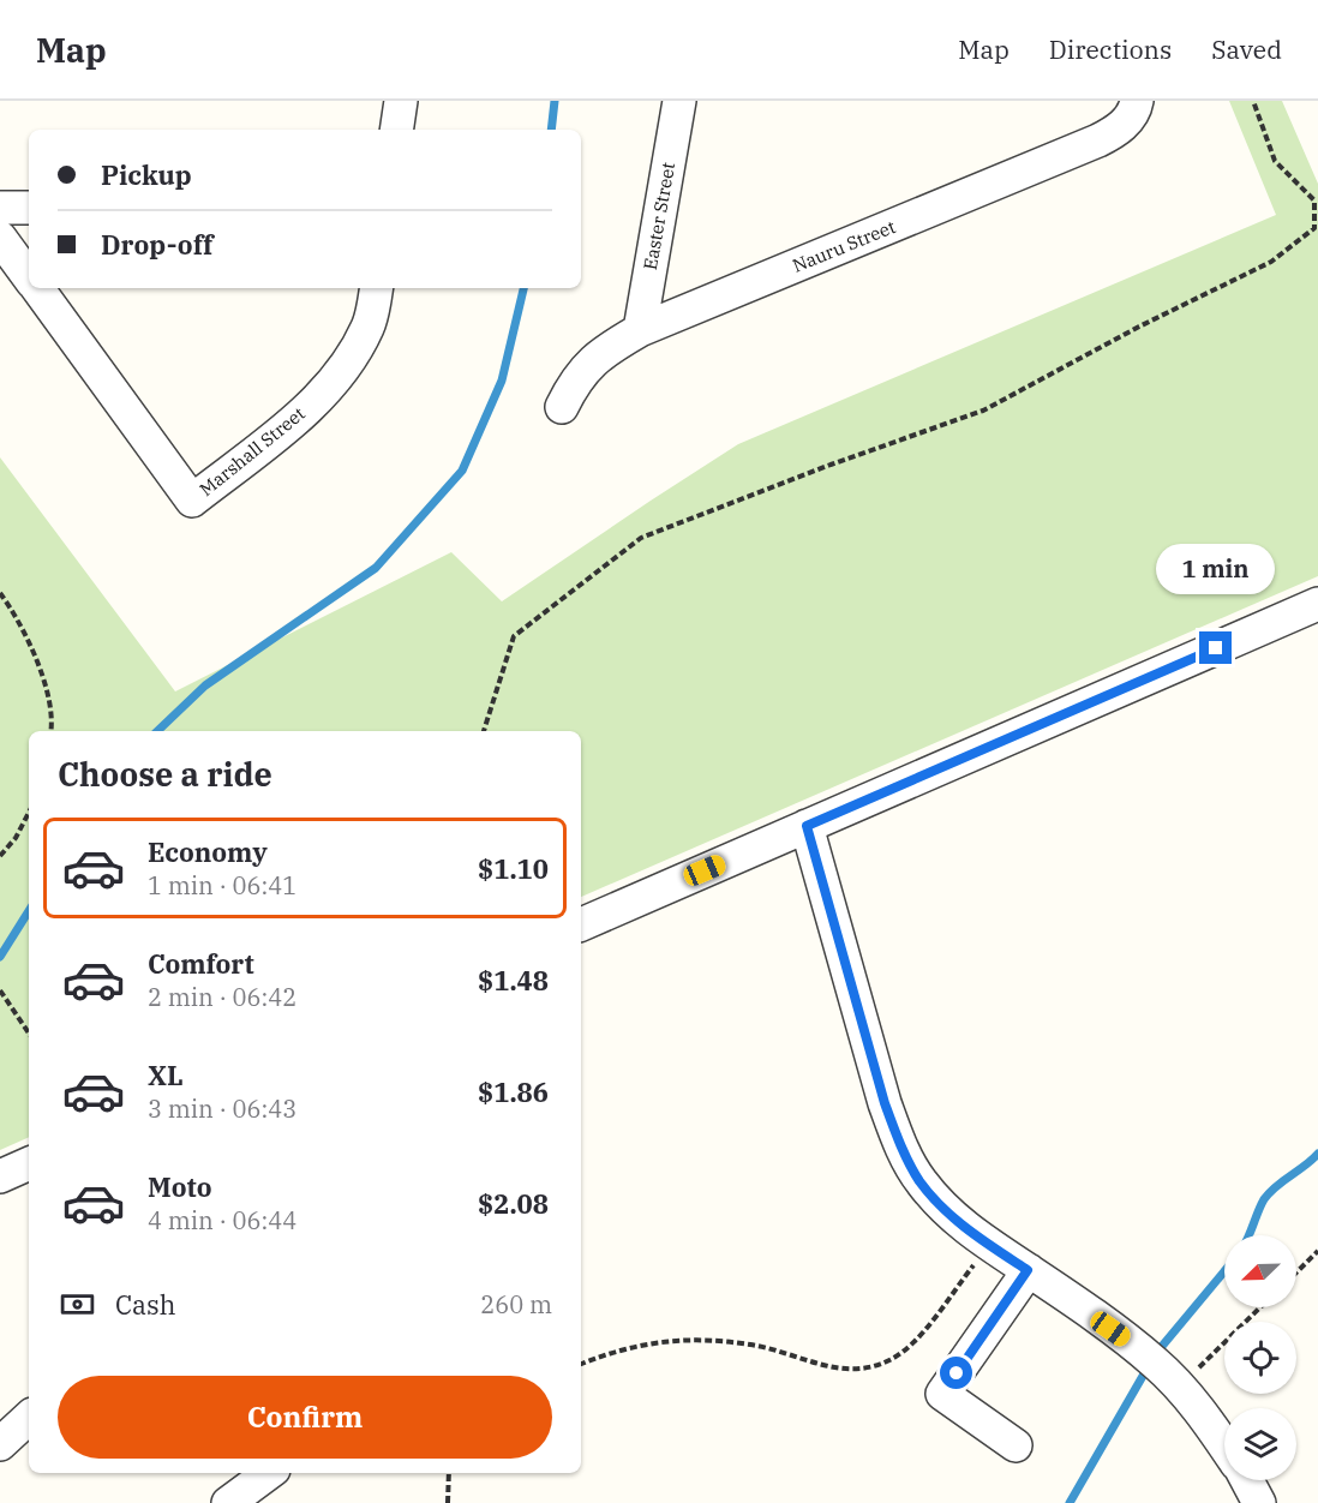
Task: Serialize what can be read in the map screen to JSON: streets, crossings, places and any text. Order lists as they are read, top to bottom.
{
  "streets": {
    "street": ["Easter Street", "Nauru Street", "Marshall Street"]
  },
  "crossings": [
    ["Easter Street", "Nauru Street"]
  ],
  "north": "bottom left",
  "page": {
    "header": "Map",
    "nav": ["Map", "Directions", "Saved"],
    "banner": ["Pickup", "Drop-off"],
    "bubble": "1 min",
    "heading": "Choose a ride",
    "list": [
      {
        "name": "Economy",
        "note": "1 min · 06:41",
        "value": "$1.10"
      },
      {
        "name": "Comfort",
        "note": "2 min · 06:42",
        "value": "$1.48"
      },
      {
        "name": "XL",
        "note": "3 min · 06:43",
        "value": "$1.86"
      },
      {
        "name": "Moto",
        "note": "4 min · 06:44",
        "value": "$2.08"
      }
    ],
    "pay": ["Cash", "260 m"],
    "buttons": "Confirm"
  }
}
